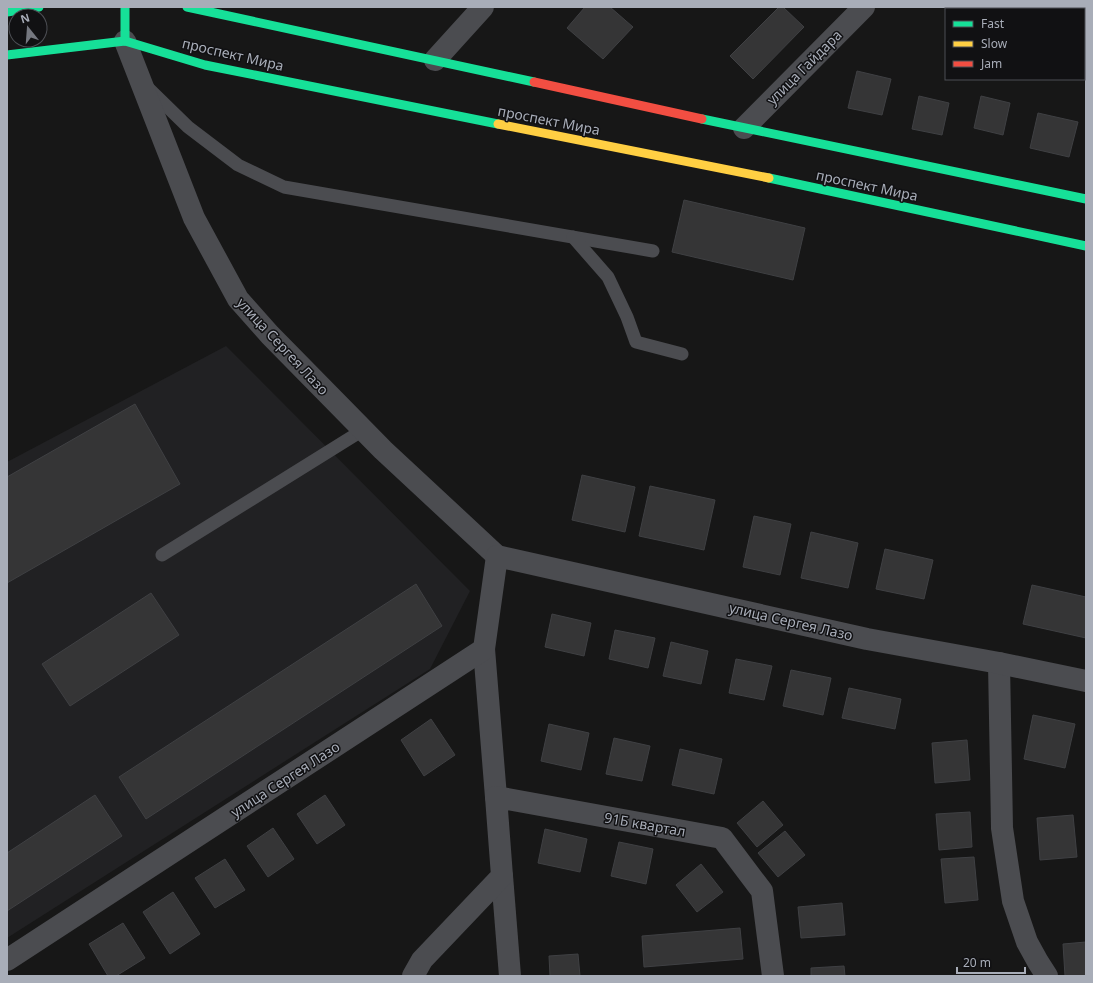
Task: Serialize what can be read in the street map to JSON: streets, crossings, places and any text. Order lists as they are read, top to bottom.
{
  "streets": {
    "main road": ["проспект Мира"],
    "street": ["улица Гайдара", "улица Сергея Лазо", "91Б квартал"]
  },
  "crossings": [
    ["проспект Мира", "улица Сергея Лазо"]
  ],
  "legend": ["Fast", "Slow", "Jam"],
  "scale_bar": "20 m",
  "north": "top"
}
